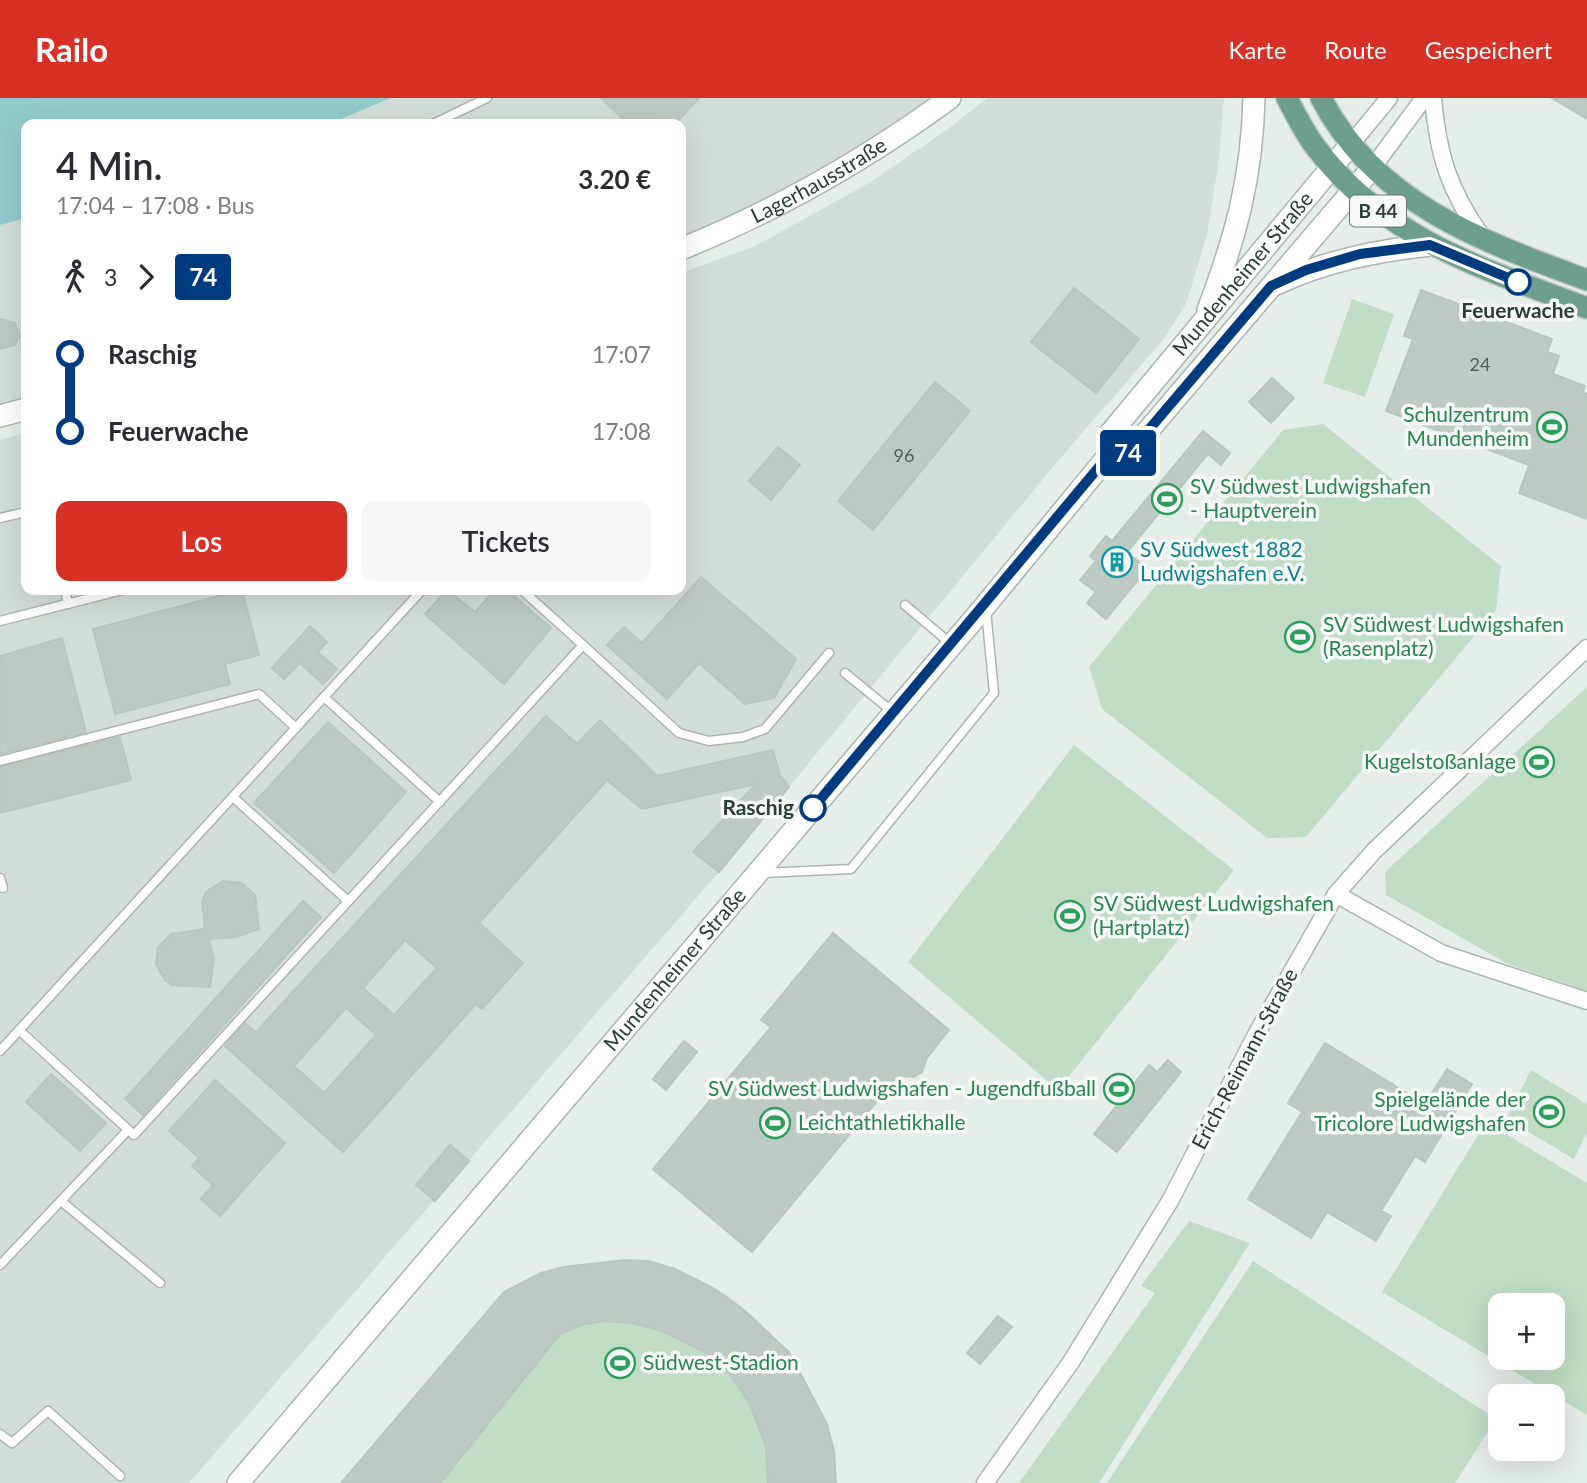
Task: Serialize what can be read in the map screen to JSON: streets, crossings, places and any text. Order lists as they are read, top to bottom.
{
  "streets": {
    "main road": ["B 44"],
    "street": ["Lagerhausstraße", "Mundenheimer Straße", "Erich-Reimann-Straße"]
  },
  "crossings": [
    ["B 44", "Mundenheimer Straße"]
  ],
  "places": {
    "other": ["Feuerwache", "Raschig"],
    "sports": [
      "Schulzentrum Mundenheim",
      "SV Südwest Ludwigshafen - Hauptverein",
      "SV Südwest Ludwigshafen (Rasenplatz)",
      "Kugelstoßanlage",
      "SV Südwest Ludwigshafen (Hartplatz)",
      "SV Südwest Ludwigshafen - Jugendfußball",
      "Spielgelände der Tricolore Ludwigshafen",
      "Leichtathletikhalle",
      "Südwest-Stadion"
    ],
    "building": ["SV Südwest 1882 Ludwigshafen e.V."]
  },
  "lines": ["bus line 74"],
  "house_numbers": ["24", "96"],
  "page": {
    "header": "Railo",
    "nav": ["Karte", "Route", "Gespeichert"],
    "on_map": "74",
    "heading": ["4 Min.", "17:04 – 17:08 · Bus", "3.20 €"],
    "legs": ["3", "74"],
    "list": [
      {
        "name": "Raschig",
        "value": "17:07"
      },
      {
        "name": "Feuerwache",
        "value": "17:08"
      }
    ],
    "buttons": ["Los", "Tickets"],
    "map_buttons": ["+", "−"]
  }
}
